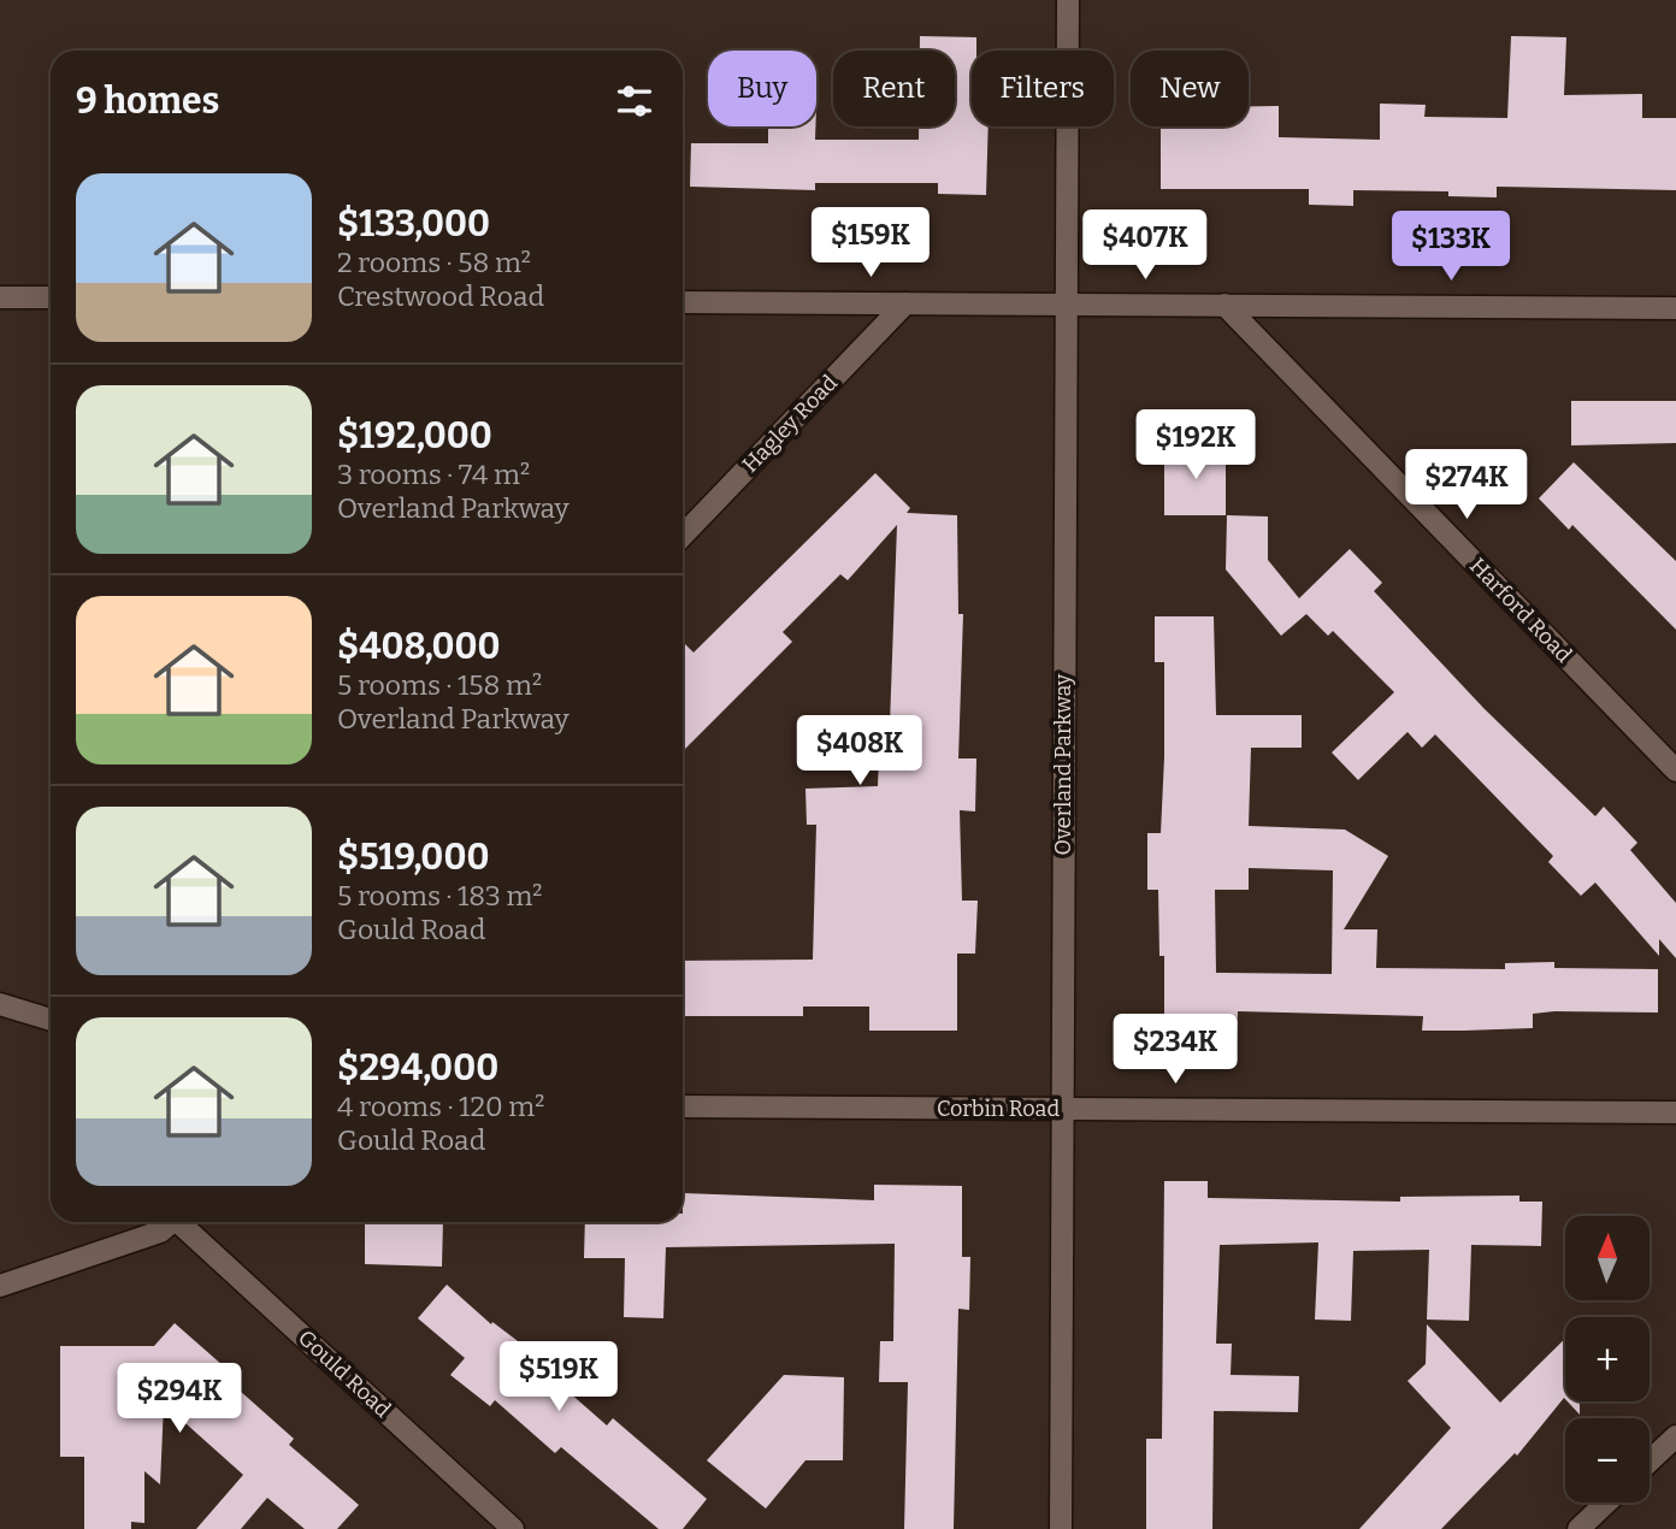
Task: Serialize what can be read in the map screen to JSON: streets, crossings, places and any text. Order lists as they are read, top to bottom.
{
  "streets": {
    "street": [
      "Hagley Road",
      "Harford Road",
      "Overland Parkway",
      "Corbin Road",
      "Gould Road"
    ]
  },
  "crossings": [
    ["Overland Parkway", "Corbin Road"]
  ],
  "north": "top",
  "page": {
    "chip": [
      "Buy",
      "Rent",
      "Filters",
      "New"
    ],
    "heading": "9 homes",
    "list": [
      {
        "name": "$133,000",
        "note": "2 rooms · 58 m² · Crestwood Road"
      },
      {
        "name": "$192,000",
        "note": "3 rooms · 74 m² · Overland Parkway"
      },
      {
        "name": "$408,000",
        "note": "5 rooms · 158 m² · Overland Parkway"
      },
      {
        "name": "$519,000",
        "note": "5 rooms · 183 m² · Gould Road"
      },
      {
        "name": "$294,000",
        "note": "4 rooms · 120 m² · Gould Road"
      }
    ],
    "price": [
      "$159K",
      "$407K",
      "$133K",
      "$192K",
      "$274K",
      "$408K",
      "$234K",
      "$519K",
      "$294K"
    ],
    "map_buttons": ["+", "−"]
  }
}
